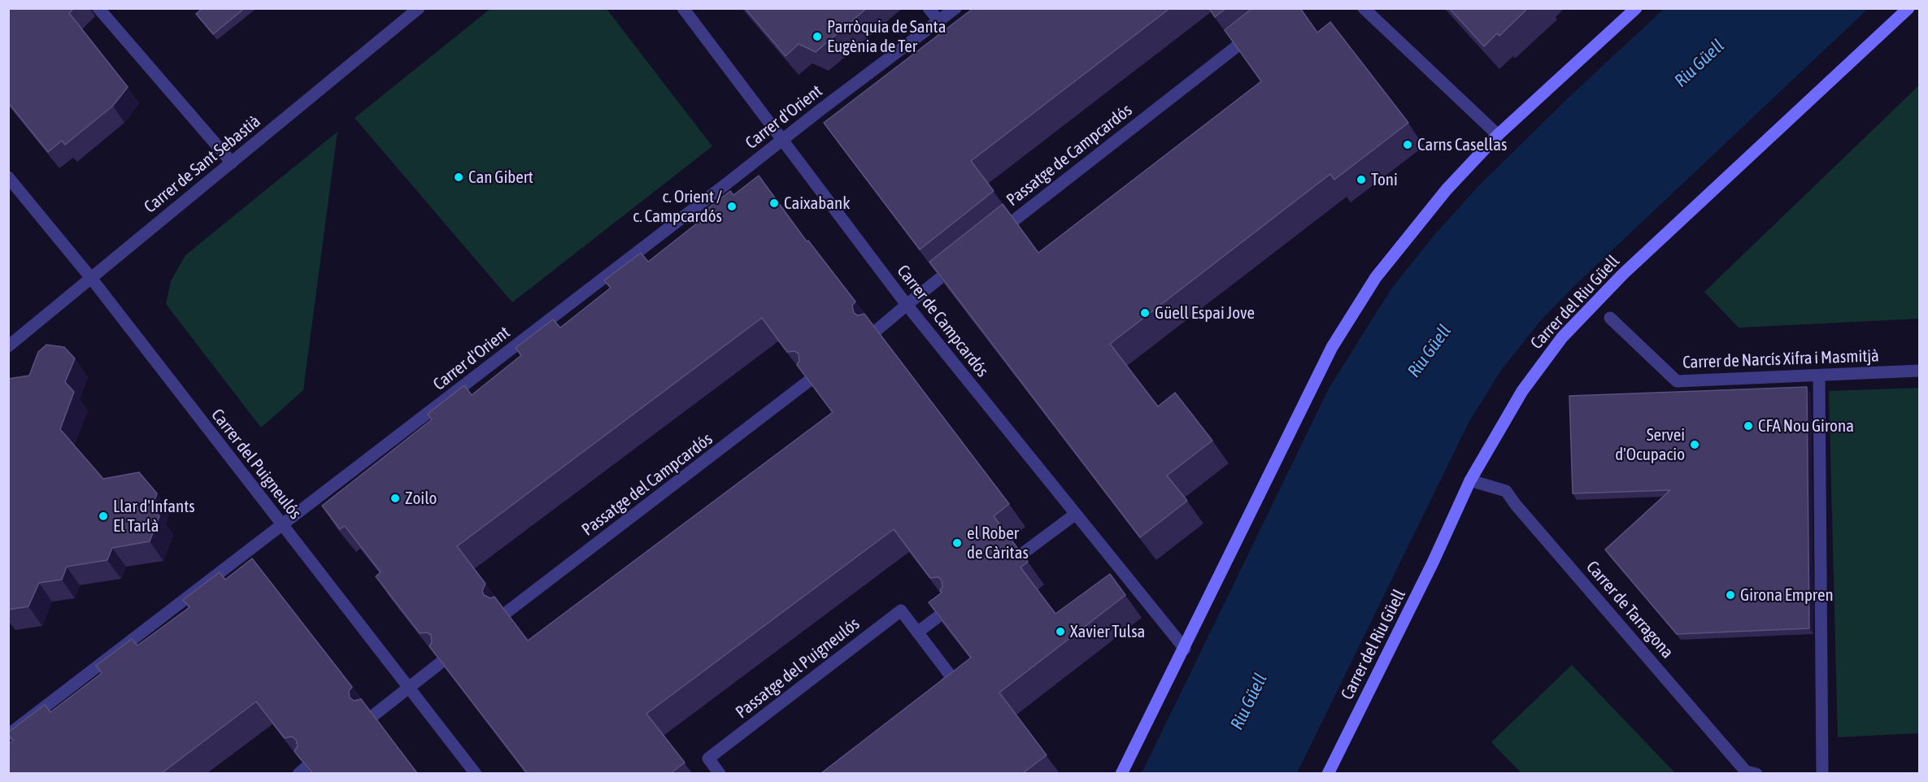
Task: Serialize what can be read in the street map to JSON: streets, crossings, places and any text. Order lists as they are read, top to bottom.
{
  "streets": {
    "street": [
      "Carrer d'Orient",
      "Passatge de Campcardós",
      "Carrer de Sant Sebastià",
      "Carrer del Riu Güell",
      "Carrer de Campcardós",
      "Carrer de Narcís Xifra i Masmitjà",
      "Carrer del Puigneulós",
      "Passatge del Campcardós",
      "Carrer de Tarragona",
      "Passatge del Puigneulós"
    ]
  },
  "crossings": [
    ["Carrer d'Orient", "Carrer de Campcardós"],
    ["Carrer d'Orient", "Carrer del Puigneulós"],
    ["Carrer de Sant Sebastià", "Carrer del Puigneulós"],
    ["Carrer del Riu Güell", "Carrer de Tarragona"]
  ],
  "water": ["Riu Güell"],
  "places": [
    "Parròquia de Santa Eugènia de Ter",
    "Carns Casellas",
    "Can Gibert",
    "Toni",
    "Caixabank",
    "c. Orient / c. Campcardós",
    "Güell Espai Jove",
    "CFA Nou Girona",
    "Servei d'Ocupacio",
    "Zoilo",
    "Llar d'Infants El Tarlà",
    "el Rober de Càritas",
    "Girona Empren",
    "Xavier Tulsa"
  ]
}
